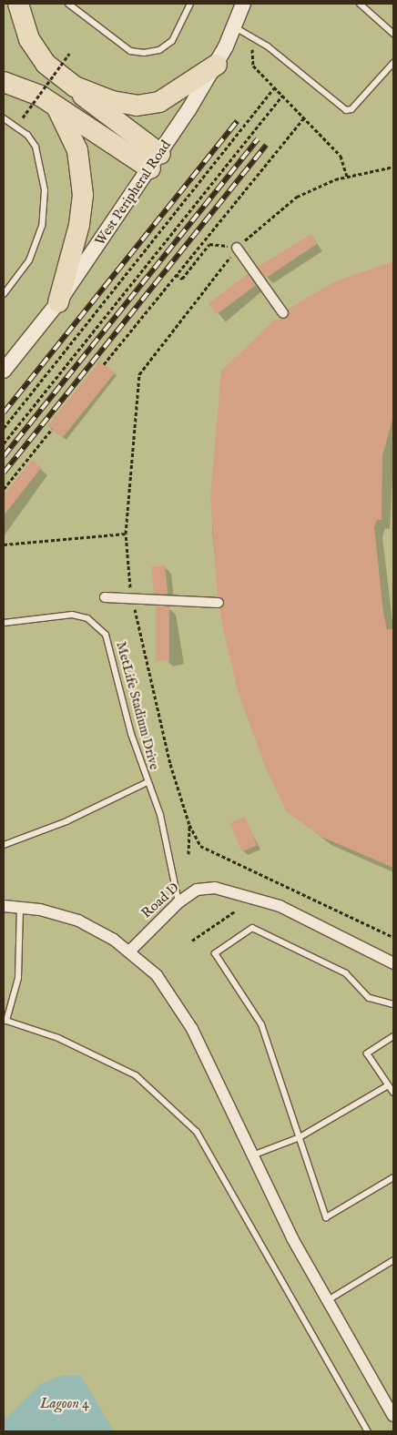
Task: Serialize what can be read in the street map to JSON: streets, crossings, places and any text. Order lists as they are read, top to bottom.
{
  "streets": {
    "street": ["West Peripheral Road", "Road D"],
    "lane": ["MetLife Stadium Drive"]
  },
  "crossings": [
    ["MetLife Stadium Drive", "Road D"]
  ],
  "water": ["Lagoon 4"]
}
